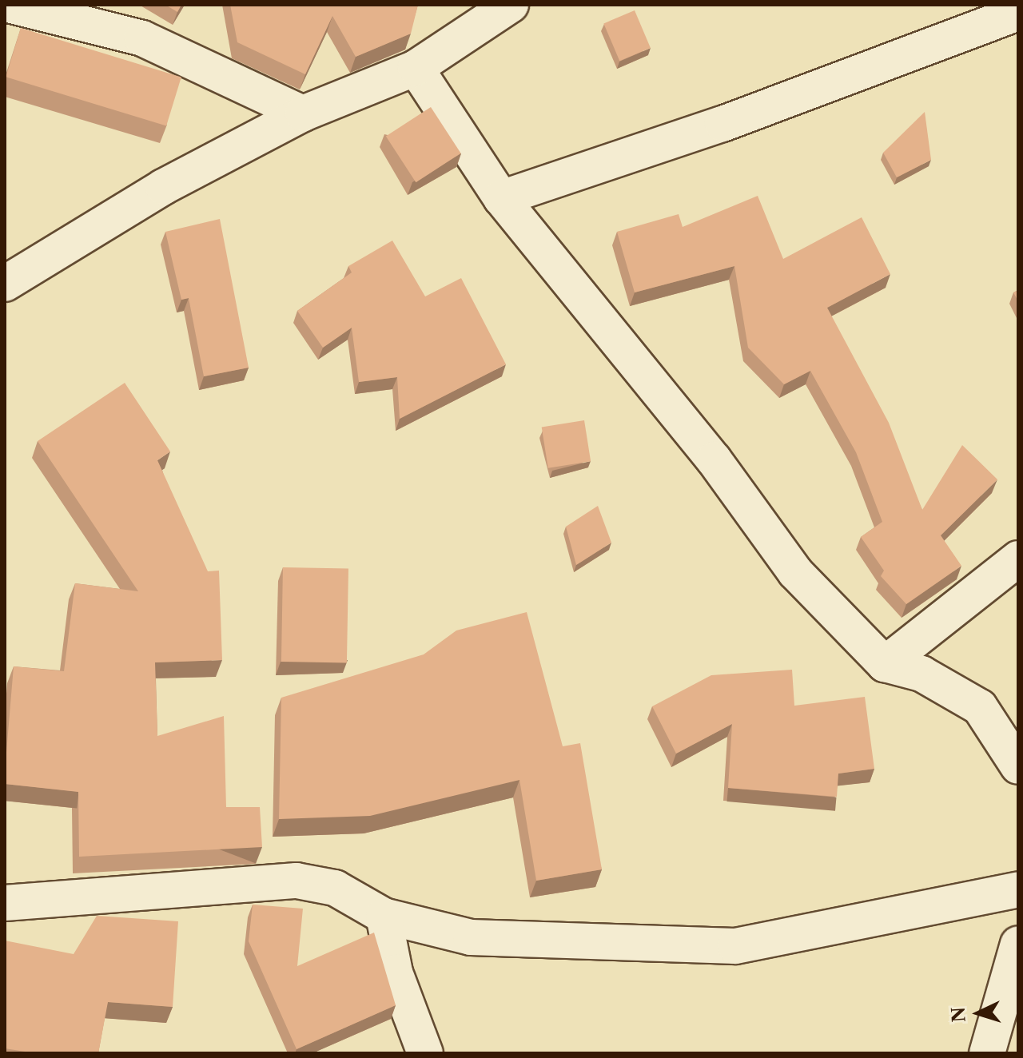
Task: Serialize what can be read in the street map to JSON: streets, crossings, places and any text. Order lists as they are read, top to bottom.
{
  "north": "left"
}
